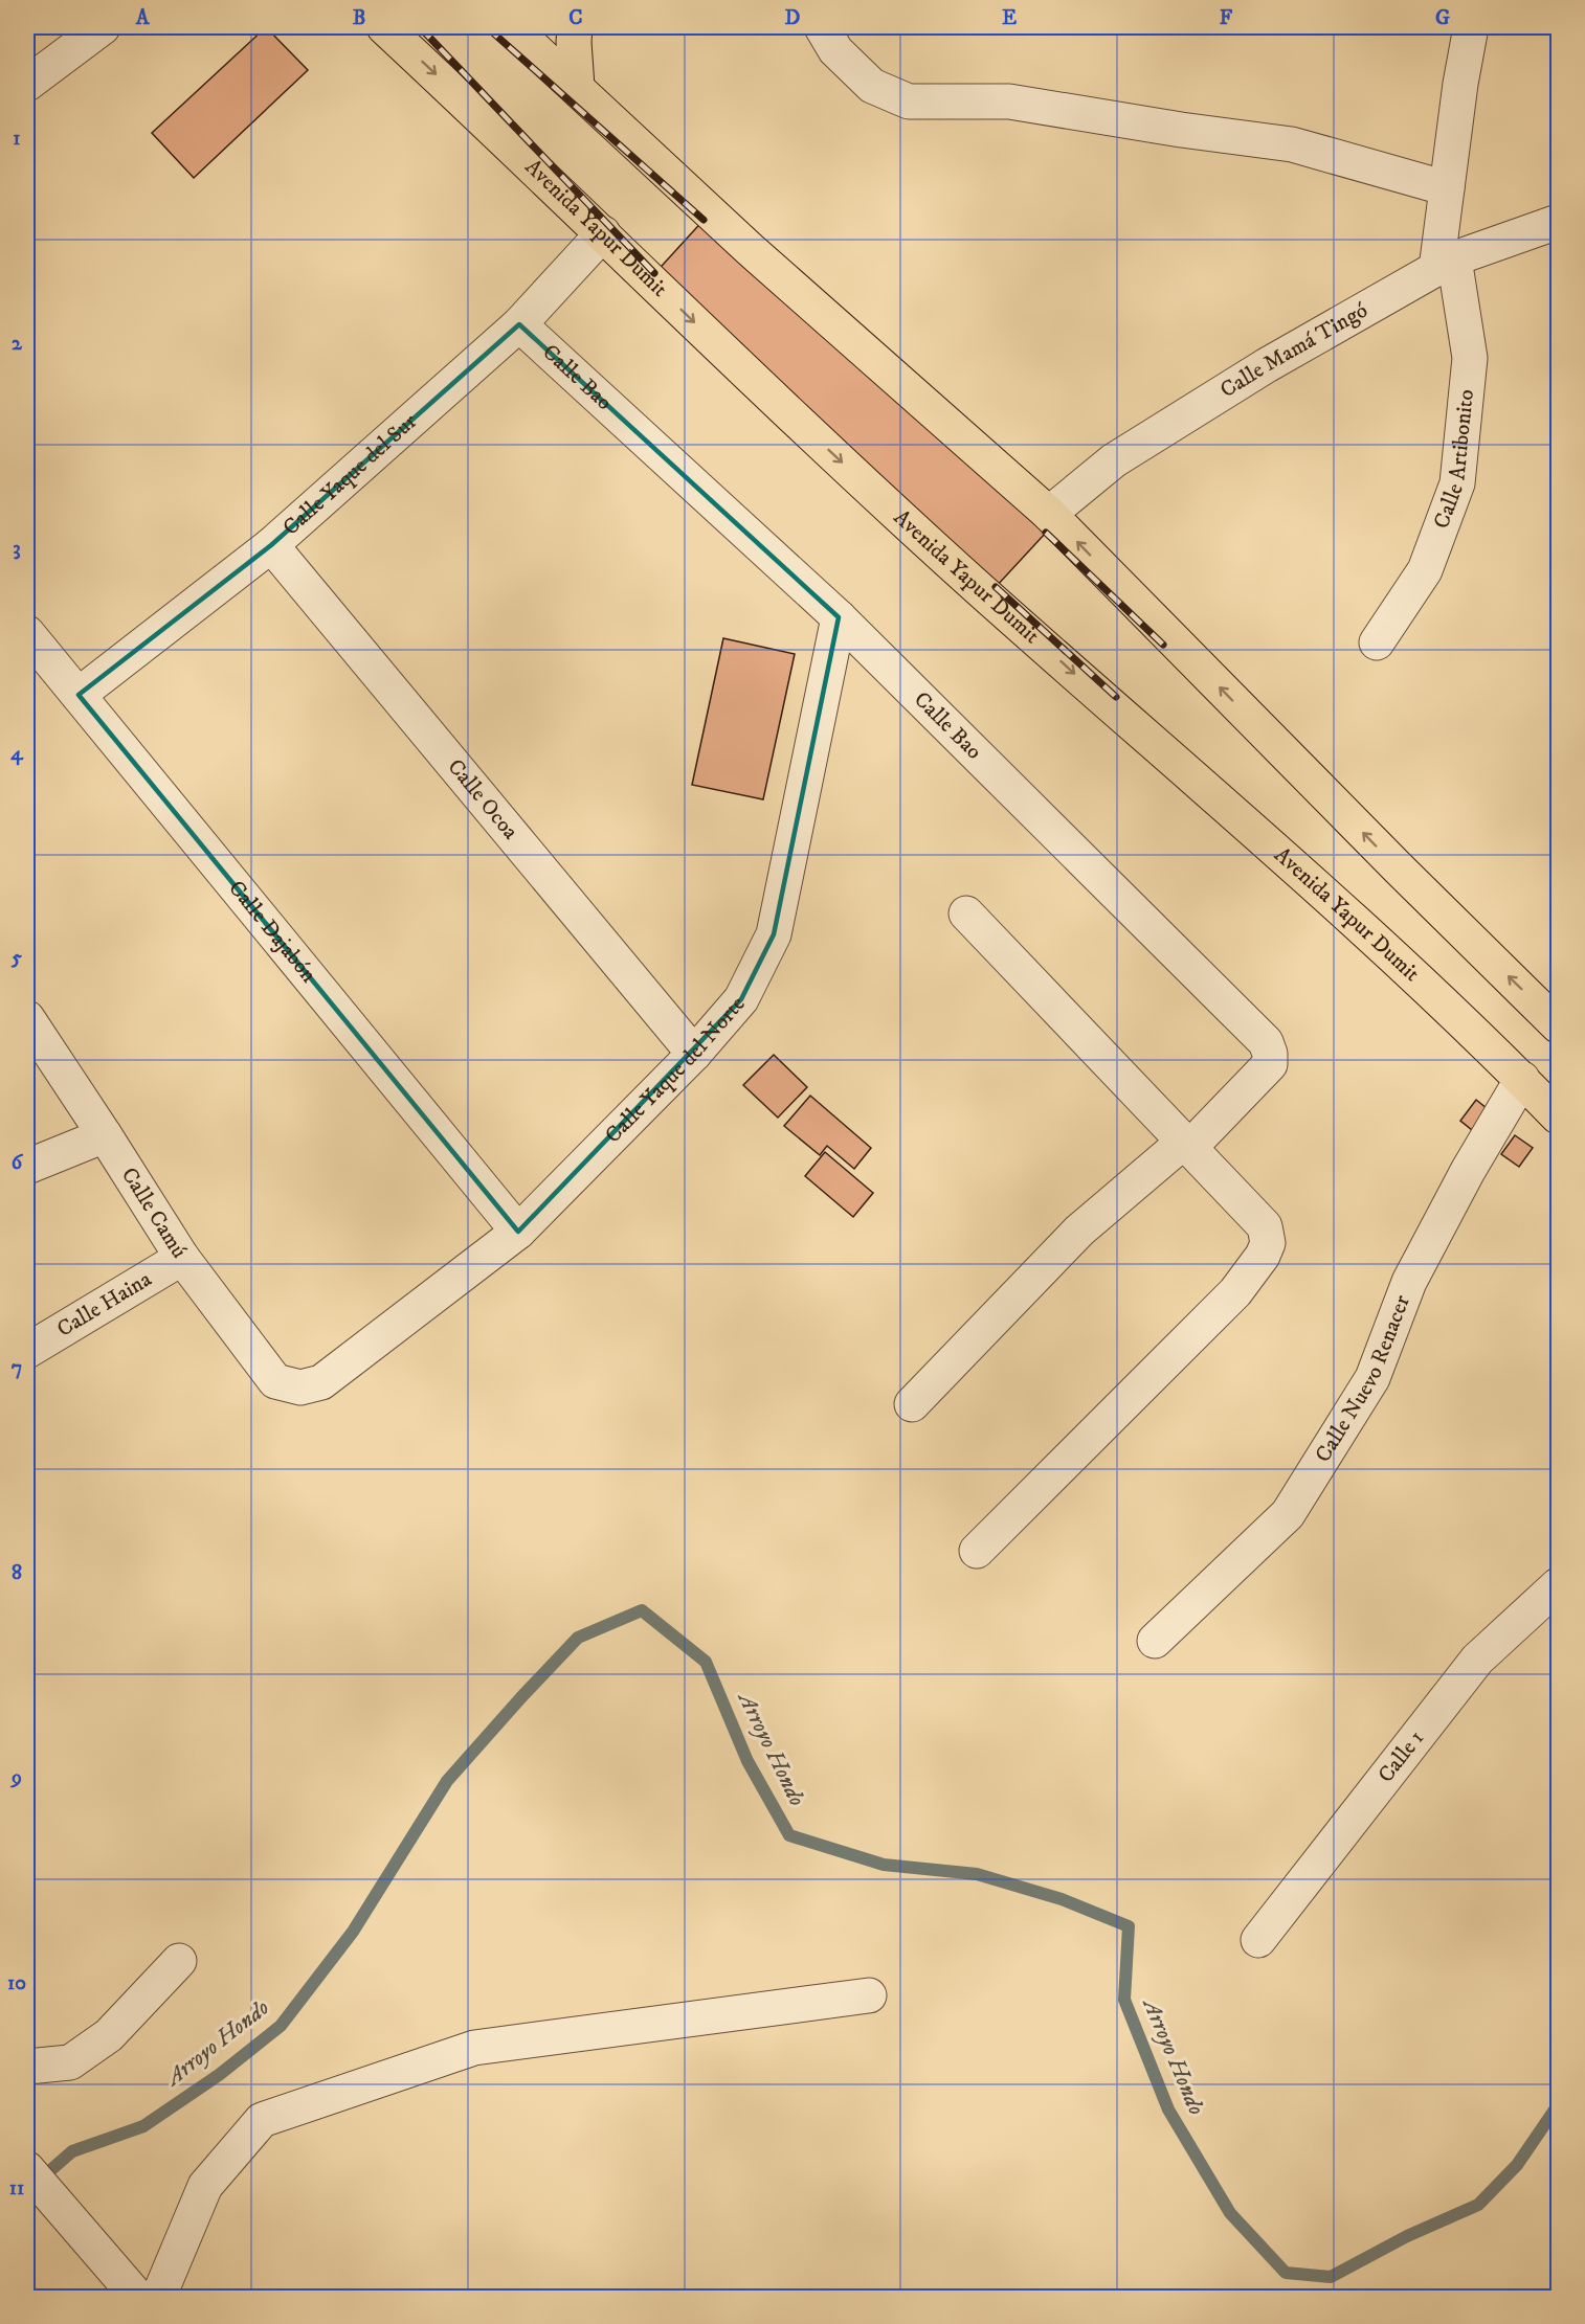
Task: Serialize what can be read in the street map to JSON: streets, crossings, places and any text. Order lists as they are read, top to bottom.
{
  "streets": {
    "main road": ["Avenida Yapur Dumit"],
    "street": [
      "Calle Mamá Tingó",
      "Calle Bao",
      "Calle Artibonito",
      "Calle Yaque del Sur",
      "Calle Ocoa",
      "Calle Dajabón",
      "Calle Yaque del Norte",
      "Calle Camú",
      "Calle Haina",
      "Calle Nuevo Renacer",
      "Calle 1"
    ]
  },
  "crossings": [
    ["Avenida Yapur Dumit", "Calle Yaque del Sur"],
    ["Avenida Yapur Dumit", "Calle Nuevo Renacer"],
    ["Calle Mamá Tingó", "Calle Artibonito"],
    ["Calle Bao", "Calle Yaque del Sur"],
    ["Calle Bao", "Calle Yaque del Norte"],
    ["Calle Yaque del Sur", "Calle Ocoa"],
    ["Calle Yaque del Sur", "Calle Dajabón"],
    ["Calle Ocoa", "Calle Yaque del Norte"],
    ["Calle Dajabón", "Calle Yaque del Norte"],
    ["Calle Yaque del Norte", "Calle Camú"],
    ["Calle Camú", "Calle Haina"]
  ],
  "water": ["Arroyo Hondo"],
  "grid": {
    "columns": [
      "A",
      "B",
      "C",
      "D",
      "E",
      "F",
      "G"
    ],
    "rows": [
      "1",
      "2",
      "3",
      "4",
      "5",
      "6",
      "7",
      "8",
      "9",
      "10",
      "11"
    ]
  }
}
